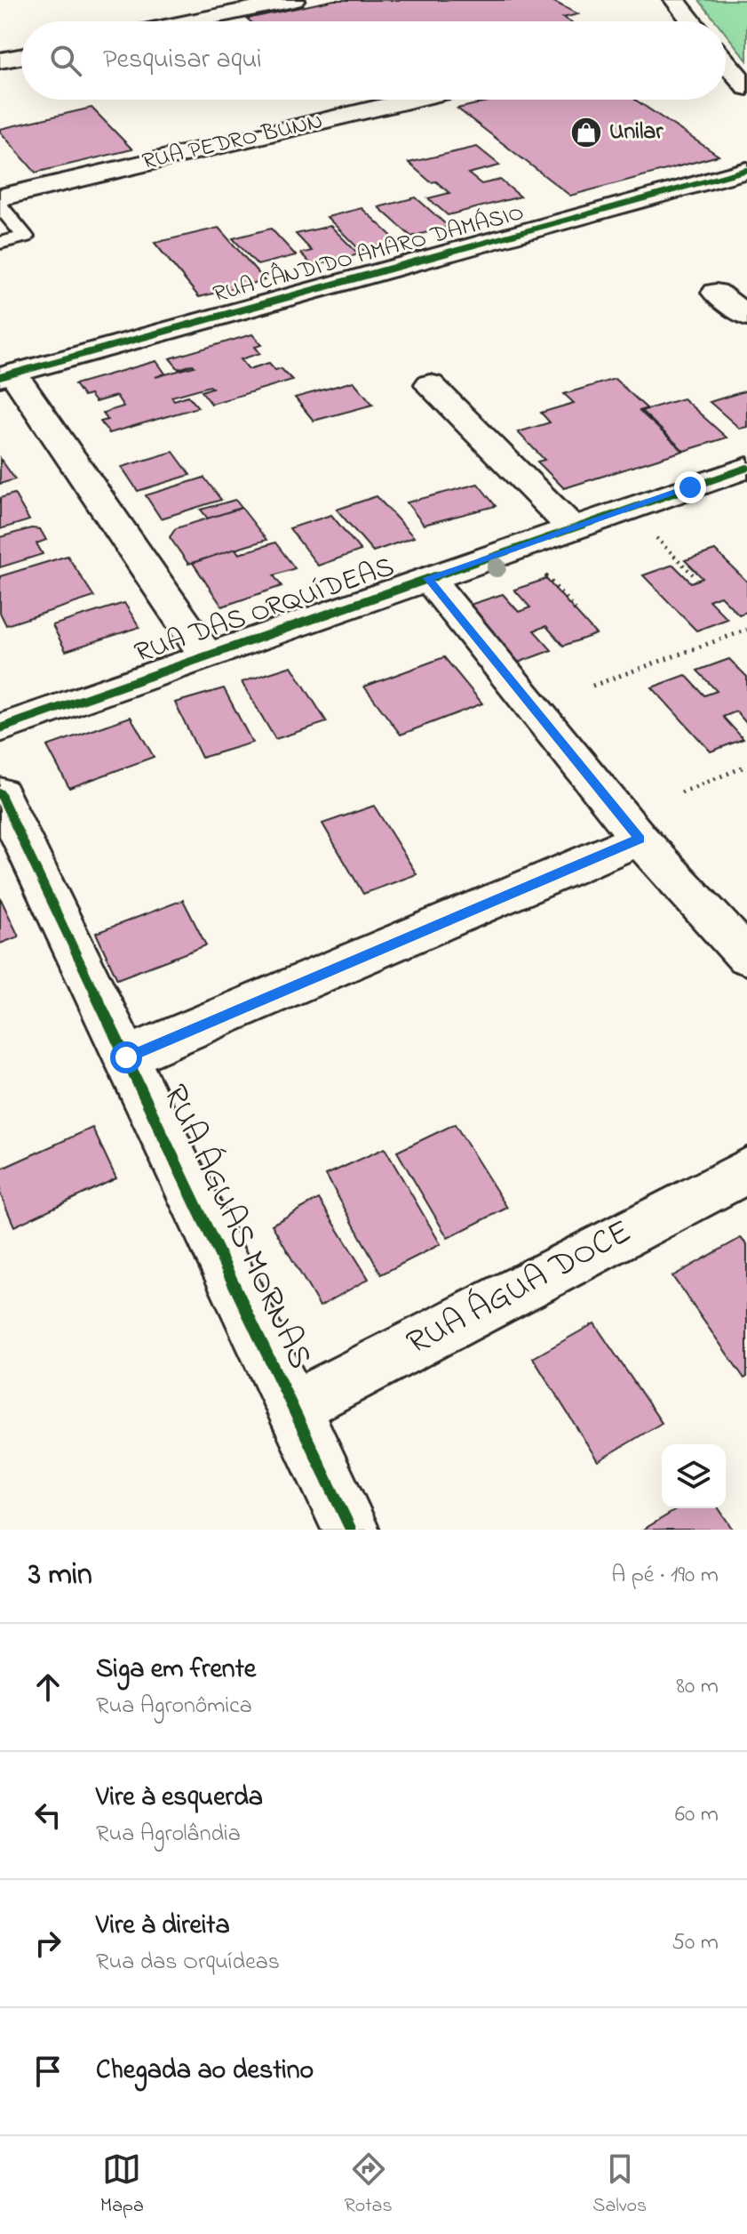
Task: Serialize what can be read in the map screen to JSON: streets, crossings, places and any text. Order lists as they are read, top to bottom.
{
  "streets": {
    "street": [
      "RUA PEDRO BUNN",
      "RUA CÂNDIDO AMARO DAMÁSIO",
      "RUA DAS ORQUÍDEAS",
      "RUA ÁGUAS MORNAS",
      "RUA ÁGUA DOCE"
    ]
  },
  "crossings": [
    ["RUA ÁGUAS MORNAS", "RUA ÁGUA DOCE"]
  ],
  "places": {
    "shop": ["Unilar"]
  },
  "page": {
    "search": "Pesquisar aqui",
    "heading": ["3 min", "A pé · 190 m"],
    "list": [
      ["Siga em frente", "Rua Agronômica", "80 m"],
      ["Vire à esquerda", "Rua Agrolândia", "60 m"],
      ["Vire à direita", "Rua das Orquídeas", "50 m"],
      "Chegada ao destino"
    ],
    "nav": ["Mapa", "Rotas", "Salvos"]
  }
}
